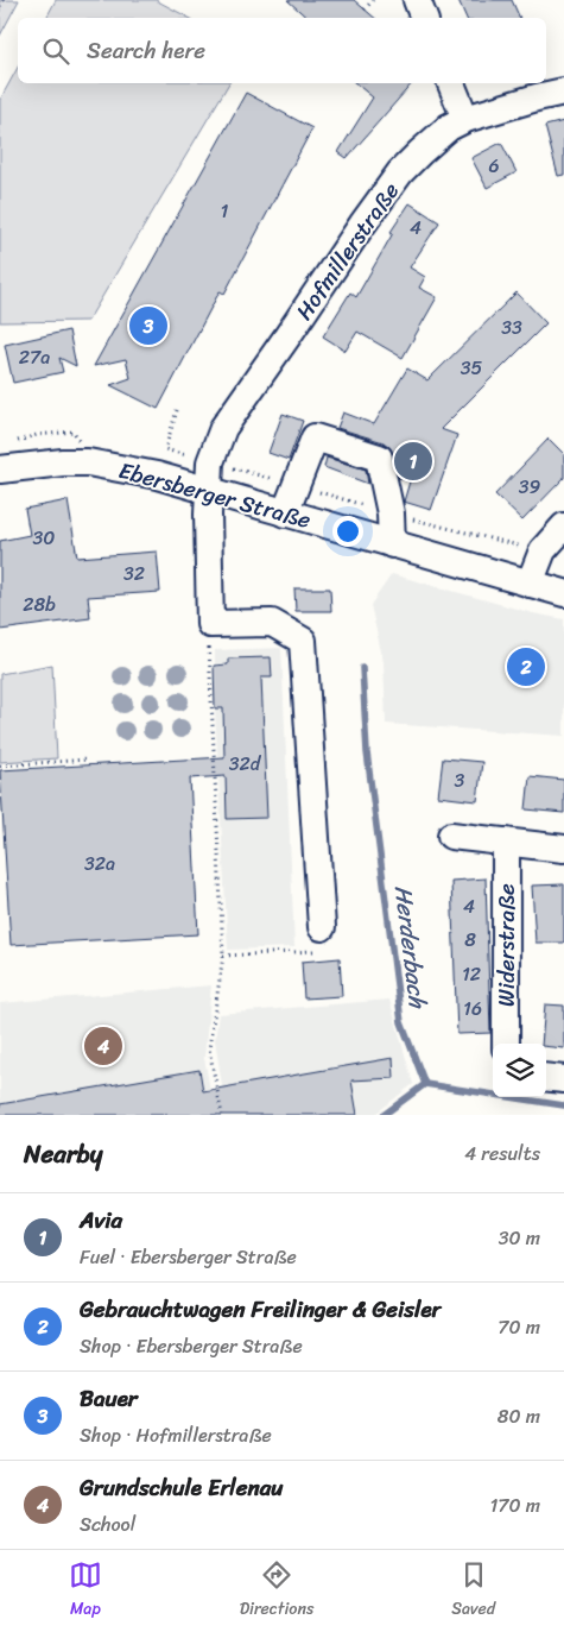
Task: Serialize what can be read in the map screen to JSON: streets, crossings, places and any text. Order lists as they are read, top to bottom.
{
  "streets": {
    "street": ["Hofmillerstraße", "Ebersberger Straße", "Widerstraße"]
  },
  "crossings": [
    ["Hofmillerstraße", "Ebersberger Straße"]
  ],
  "water": ["Herderbach"],
  "house_numbers": [
    "6",
    "1",
    "4",
    "33",
    "27a",
    "35",
    "39",
    "30",
    "32",
    "28b",
    "32d",
    "3",
    "32a",
    "4",
    "8",
    "12",
    "16"
  ],
  "page": {
    "search": "Search here",
    "pins": [
      "3",
      "1",
      "2",
      "4"
    ],
    "heading": ["Nearby", "4 results"],
    "list": [
      {
        "mark": "1",
        "name": "Avia",
        "note": "Fuel · Ebersberger Straße",
        "value": "30 m"
      },
      {
        "mark": "2",
        "name": "Gebrauchtwagen Freilinger & Geisler",
        "note": "Shop · Ebersberger Straße",
        "value": "70 m"
      },
      {
        "mark": "3",
        "name": "Bauer",
        "note": "Shop · Hofmillerstraße",
        "value": "80 m"
      },
      {
        "mark": "4",
        "name": "Grundschule Erlenau",
        "note": "School",
        "value": "170 m"
      }
    ],
    "nav": ["Map", "Directions", "Saved"]
  }
}
